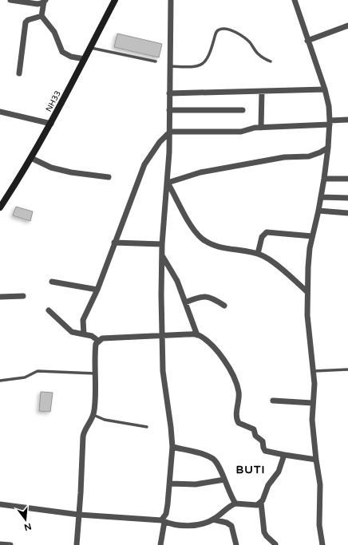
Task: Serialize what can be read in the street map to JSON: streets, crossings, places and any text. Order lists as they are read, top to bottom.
{
  "streets": {
    "main road": ["NH33"]
  },
  "districts": ["BUTI"],
  "north": "bottom"
}
